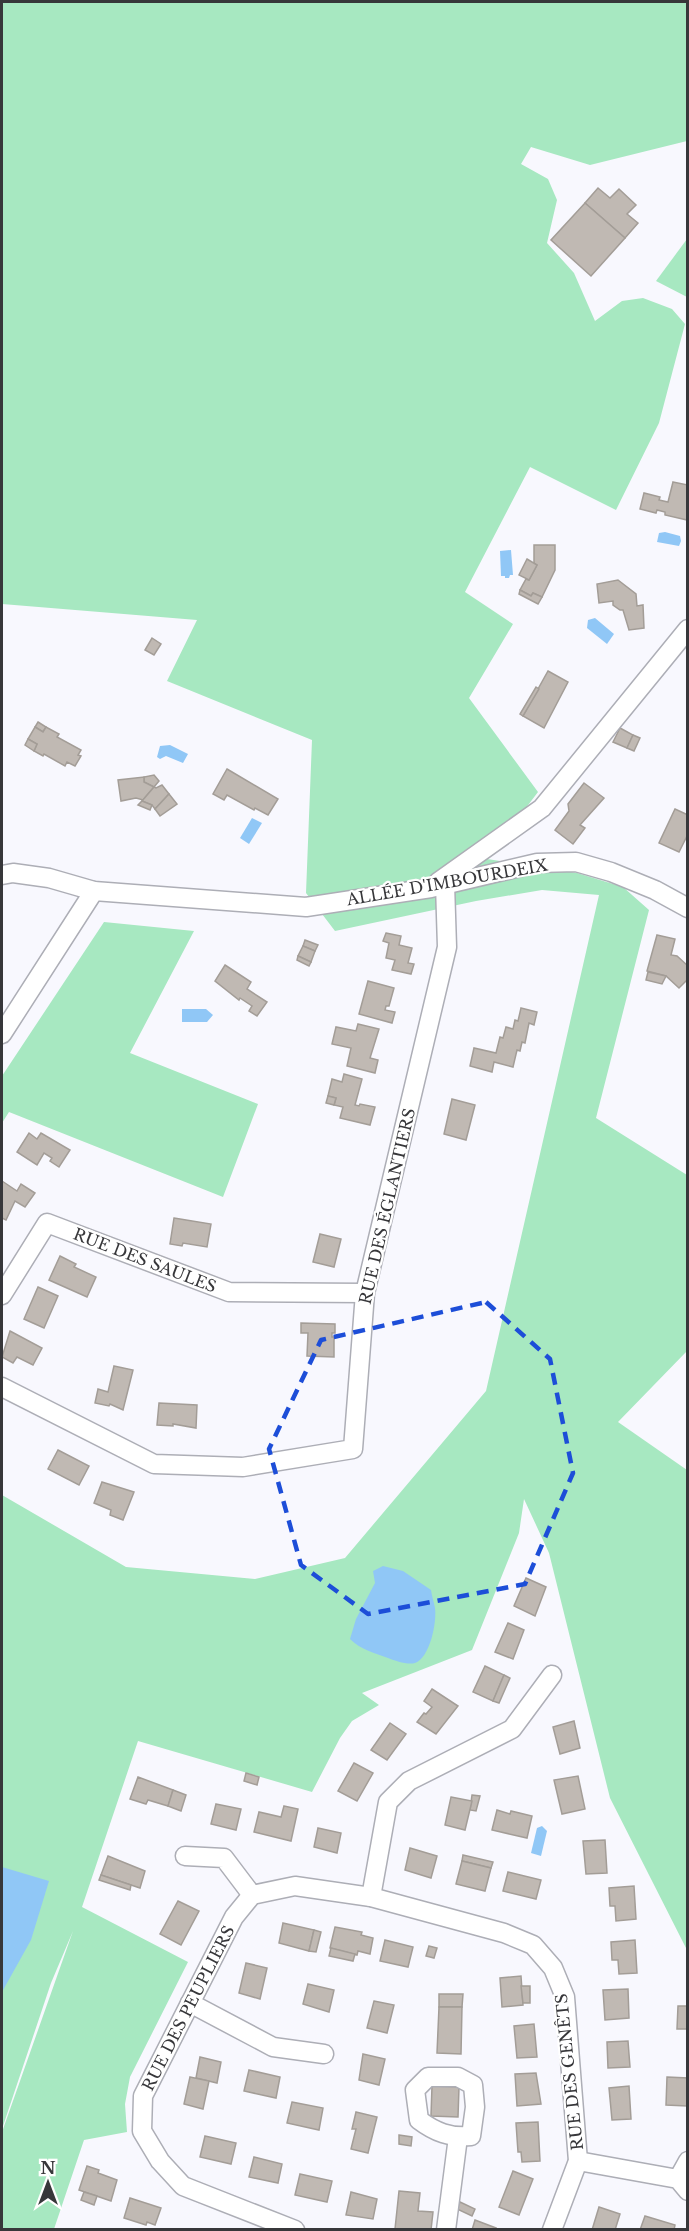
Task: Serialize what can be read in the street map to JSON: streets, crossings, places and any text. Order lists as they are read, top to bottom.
{
  "streets": {
    "street": [
      "ALLÉE D'IMBOURDEIX",
      "RUE DES ÉGLANTIERS",
      "RUE DES SAULES",
      "RUE DES PEUPLIERS",
      "RUE DES GENÊTS"
    ]
  },
  "crossings": [
    ["ALLÉE D'IMBOURDEIX", "RUE DES ÉGLANTIERS"],
    ["RUE DES ÉGLANTIERS", "RUE DES SAULES"]
  ],
  "north": "top"
}
